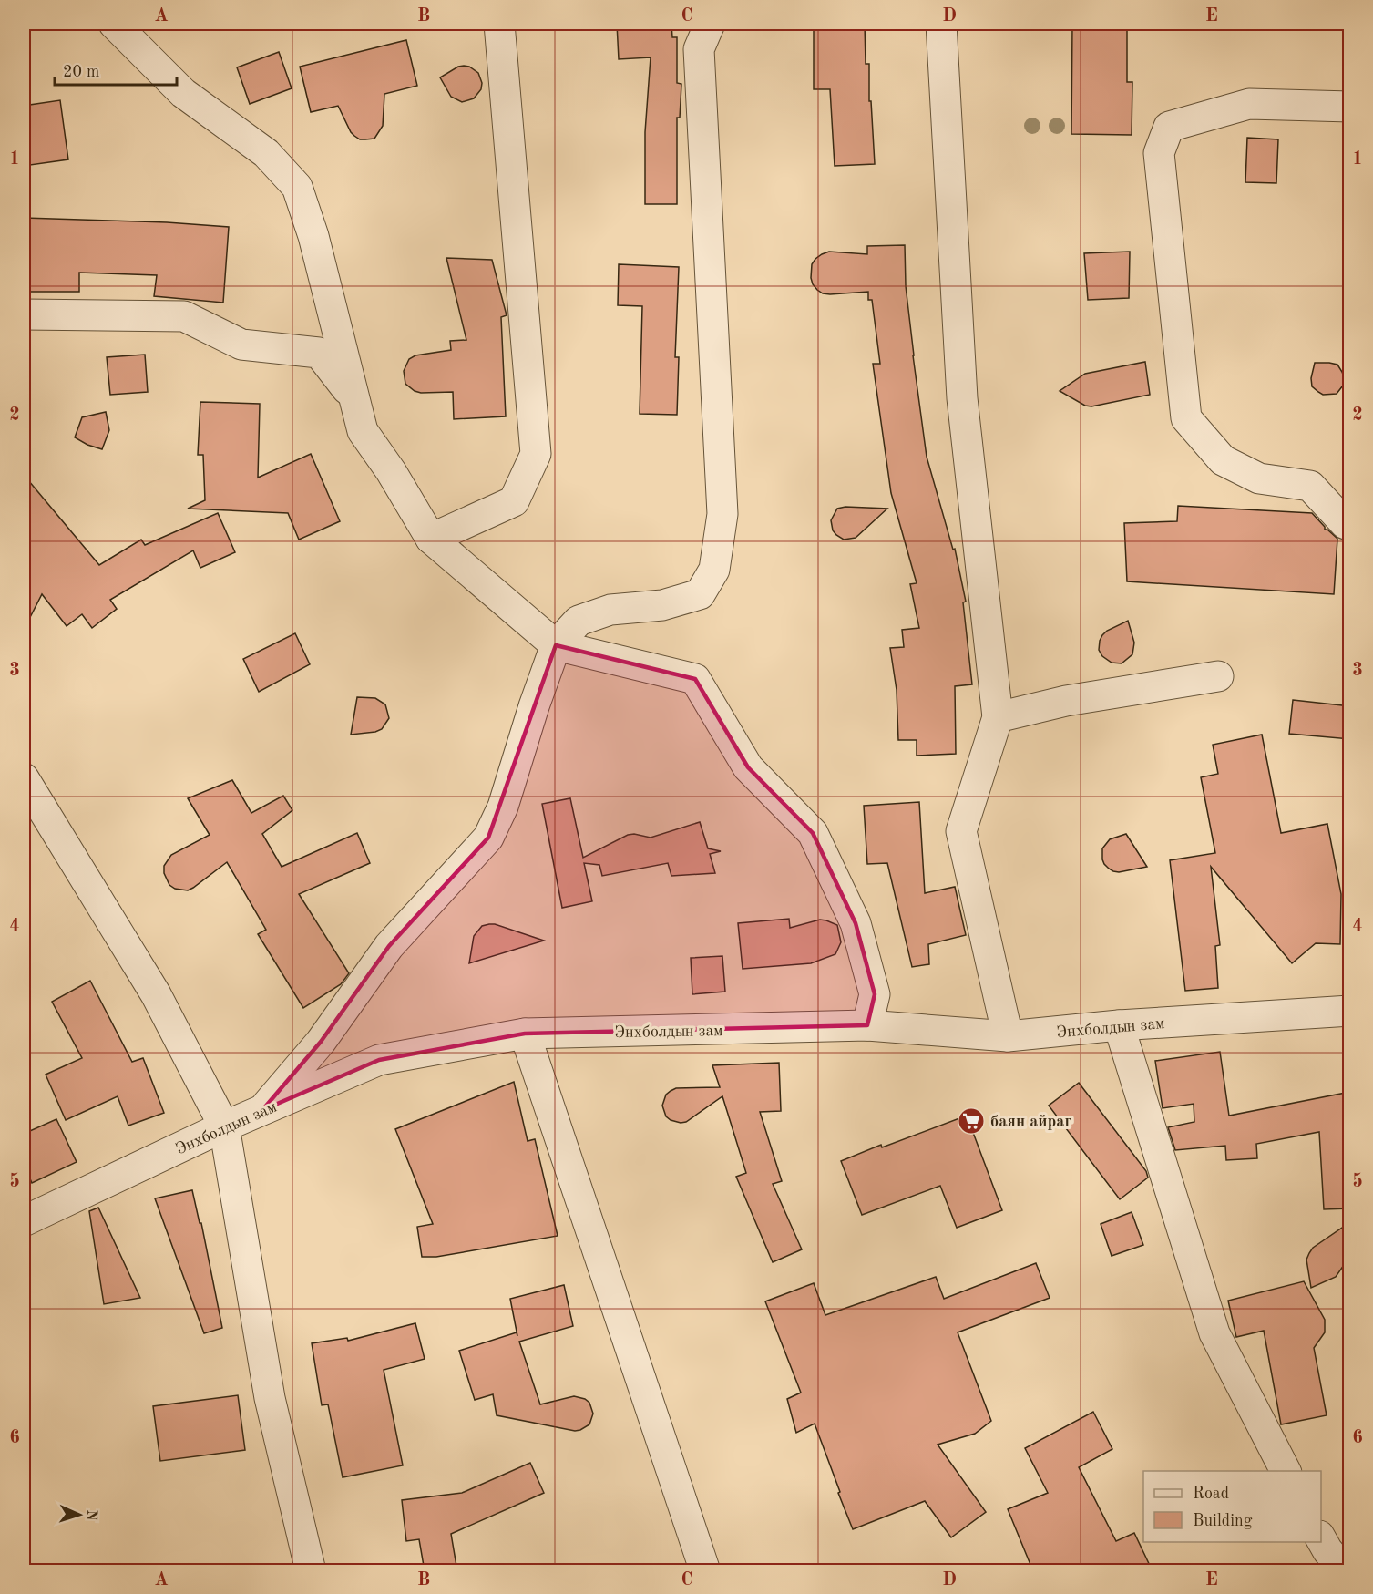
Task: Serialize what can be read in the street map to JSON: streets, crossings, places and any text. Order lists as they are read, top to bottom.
{
  "streets": {
    "street": ["Энхболдын зам"]
  },
  "places": {
    "supermarket": ["баян айраг"]
  },
  "legend": ["Road", "Building"],
  "scale_bar": "20 m",
  "north": "right",
  "grid": {
    "columns": [
      "A",
      "B",
      "C",
      "D",
      "E"
    ],
    "rows": [
      "1",
      "2",
      "3",
      "4",
      "5",
      "6"
    ]
  }
}
